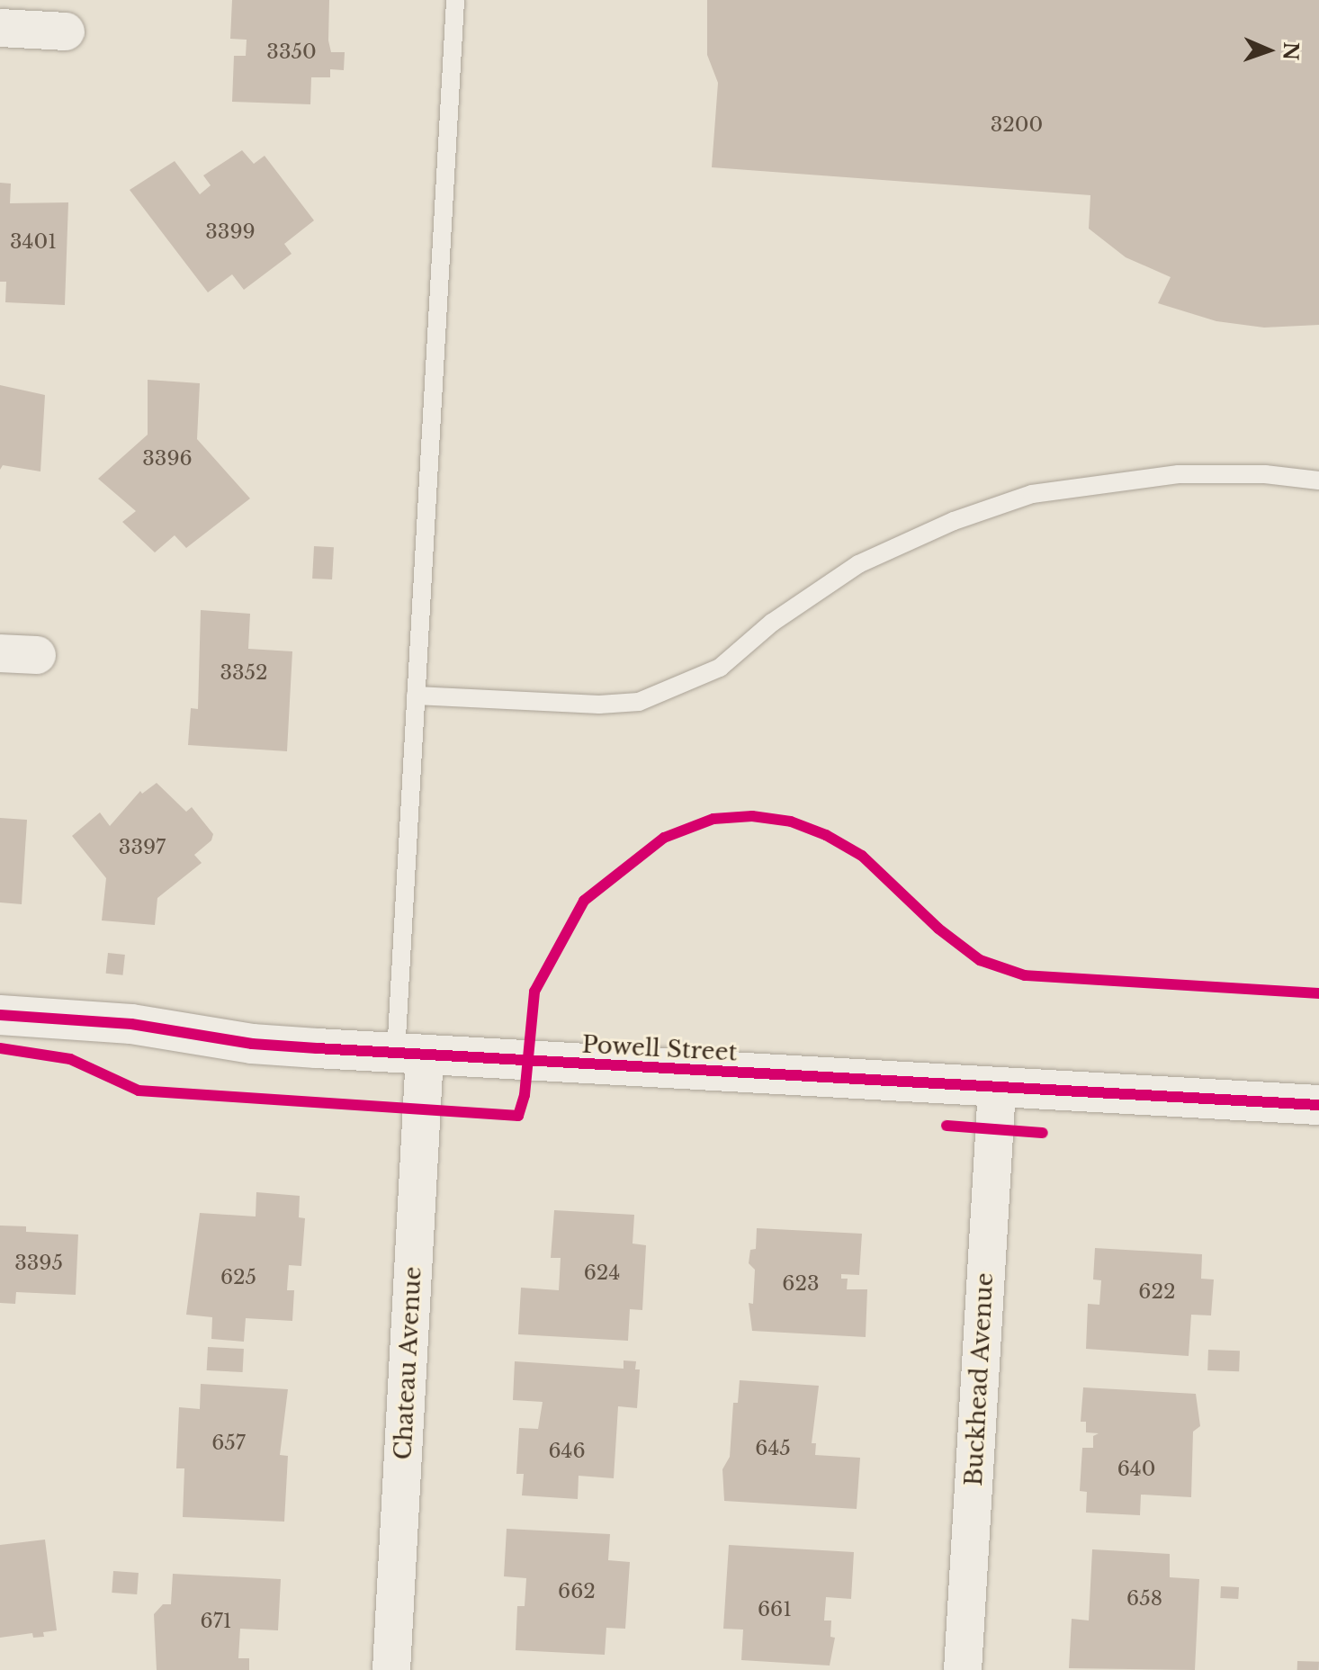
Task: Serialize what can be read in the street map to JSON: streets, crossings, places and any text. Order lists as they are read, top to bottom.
{
  "streets": {
    "street": ["Powell Street", "Chateau Avenue", "Buckhead Avenue"]
  },
  "crossings": [
    ["Powell Street", "Chateau Avenue"],
    ["Powell Street", "Buckhead Avenue"]
  ],
  "house_numbers": [
    "3350",
    "3200",
    "3399",
    "3401",
    "3396",
    "3352",
    "3397",
    "3395",
    "624",
    "625",
    "623",
    "622",
    "657",
    "645",
    "646",
    "640",
    "662",
    "658",
    "661",
    "671"
  ],
  "north": "right"
}
